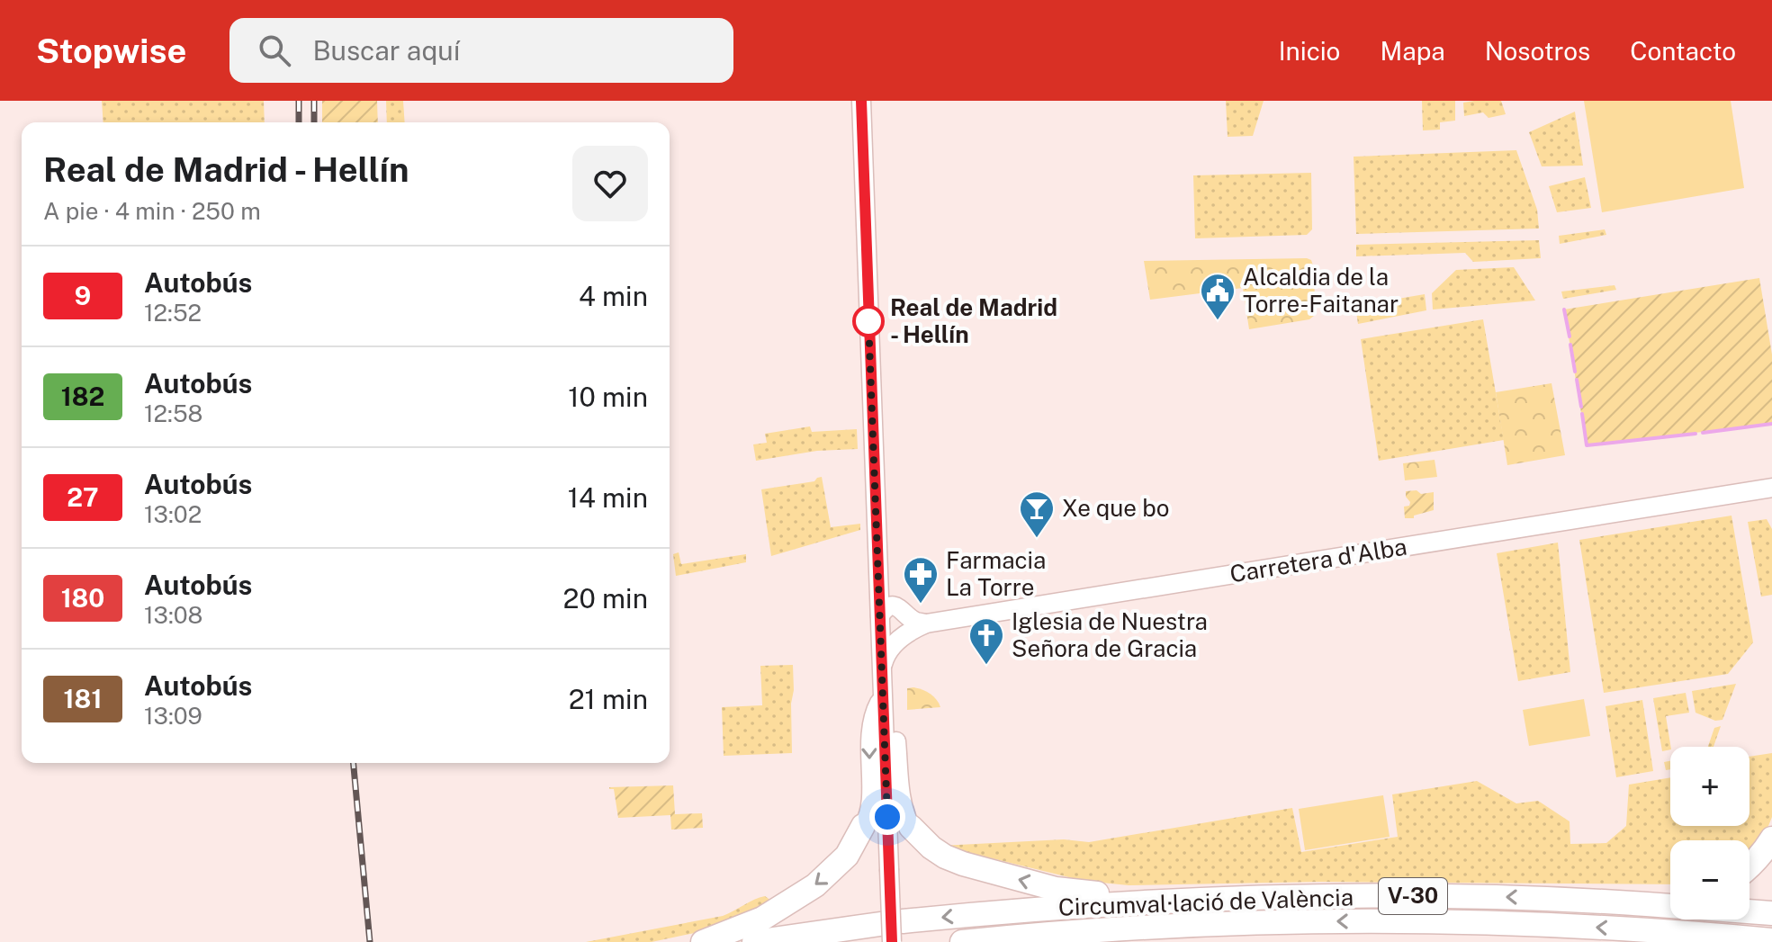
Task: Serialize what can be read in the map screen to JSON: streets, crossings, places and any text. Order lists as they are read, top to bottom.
{
  "streets": {
    "highway": ["V-30", "Circumval·lació de València"],
    "street": ["Carretera d'Alba"]
  },
  "one_way": ["Circumval·lació de València"],
  "places": {
    "other": ["Real de Madrid - Hellín"],
    "public building": ["Alcaldia de la Torre-Faitanar"],
    "bar": ["Xe que bo"],
    "pharmacy": ["Farmacia La Torre"],
    "church": ["Iglesia de Nuestra Señora de Gracia"]
  },
  "lines": ["bus line 9"],
  "page": {
    "header": "Stopwise",
    "search": "Buscar aquí",
    "nav": [
      "Inicio",
      "Mapa",
      "Nosotros",
      "Contacto"
    ],
    "heading": ["Real de Madrid - Hellín", "A pie · 4 min · 250 m"],
    "list": [
      {
        "mark": "9",
        "name": "Autobús",
        "note": "12:52",
        "value": "4 min"
      },
      {
        "mark": "182",
        "name": "Autobús",
        "note": "12:58",
        "value": "10 min"
      },
      {
        "mark": "27",
        "name": "Autobús",
        "note": "13:02",
        "value": "14 min"
      },
      {
        "mark": "180",
        "name": "Autobús",
        "note": "13:08",
        "value": "20 min"
      },
      {
        "mark": "181",
        "name": "Autobús",
        "note": "13:09",
        "value": "21 min"
      }
    ],
    "map_buttons": ["+", "−"]
  }
}
